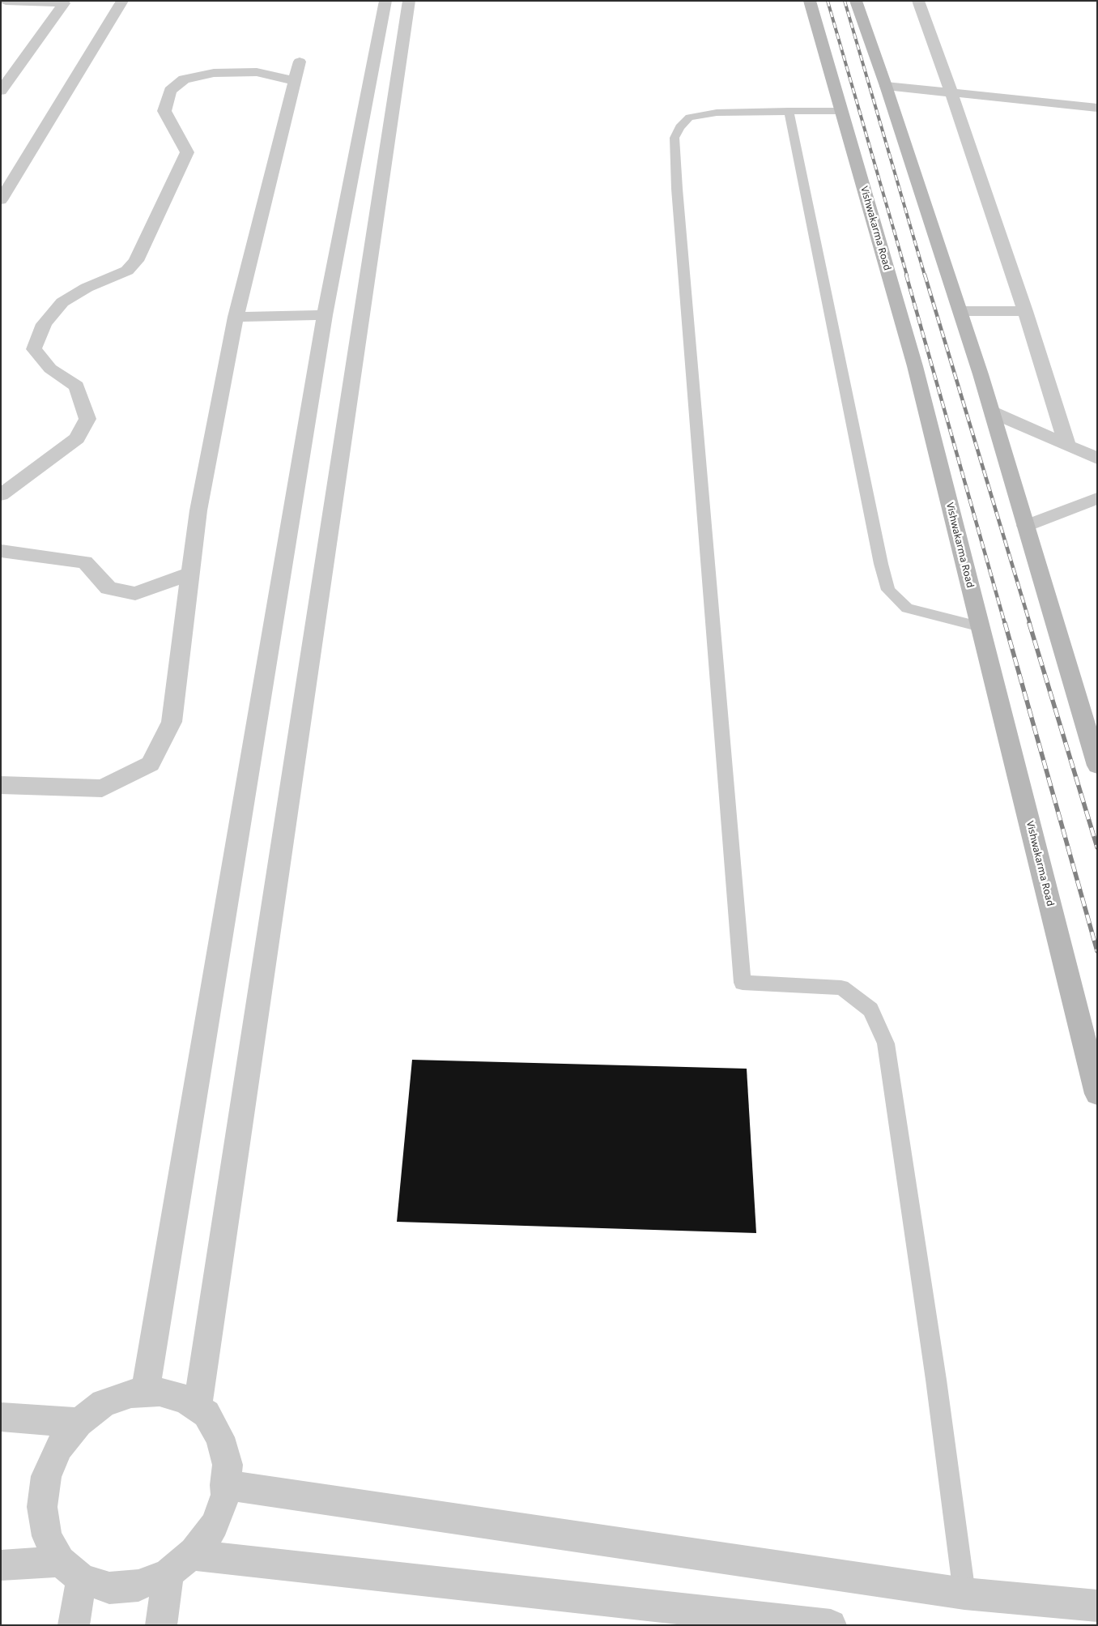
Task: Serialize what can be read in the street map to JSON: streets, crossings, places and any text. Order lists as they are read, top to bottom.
{
  "streets": {
    "main road": ["Vishwakarma Road"]
  }
}
